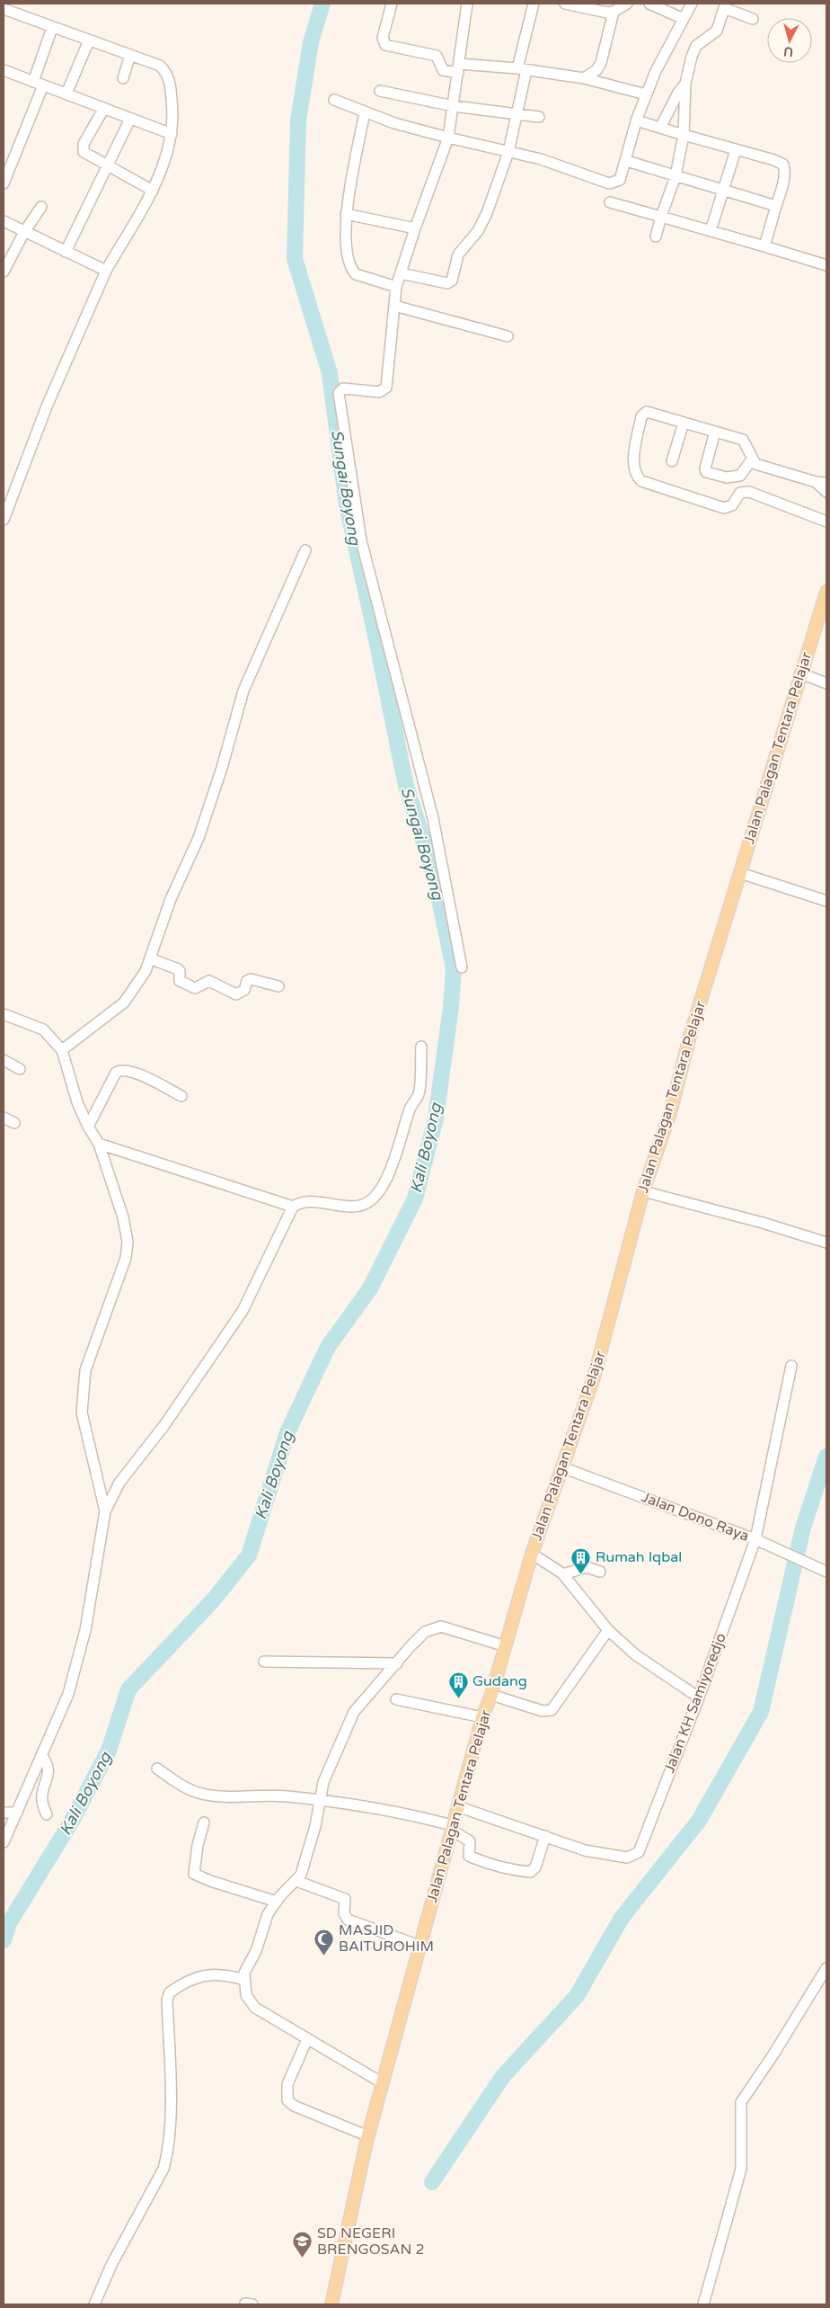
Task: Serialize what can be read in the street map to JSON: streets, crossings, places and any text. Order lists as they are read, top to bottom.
{
  "streets": {
    "main road": ["Jalan Palagan Tentara Pelajar"],
    "street": ["Jalan Dono Raya", "Jalan KH Samiyoredjo"]
  },
  "crossings": [
    ["Jalan Palagan Tentara Pelajar", "Jalan Dono Raya"],
    ["Jalan Palagan Tentara Pelajar", "Jalan KH Samiyoredjo"],
    ["Jalan Dono Raya", "Jalan KH Samiyoredjo"]
  ],
  "water": ["Sungai Boyong", "Kali Boyong"],
  "places": {
    "building": ["Rumah Iqbal", "Gudang"],
    "mosque": ["MASJID BAITUROHIM"],
    "school or university": ["SD NEGERI BRENGOSAN 2"]
  },
  "north": "bottom"
}
